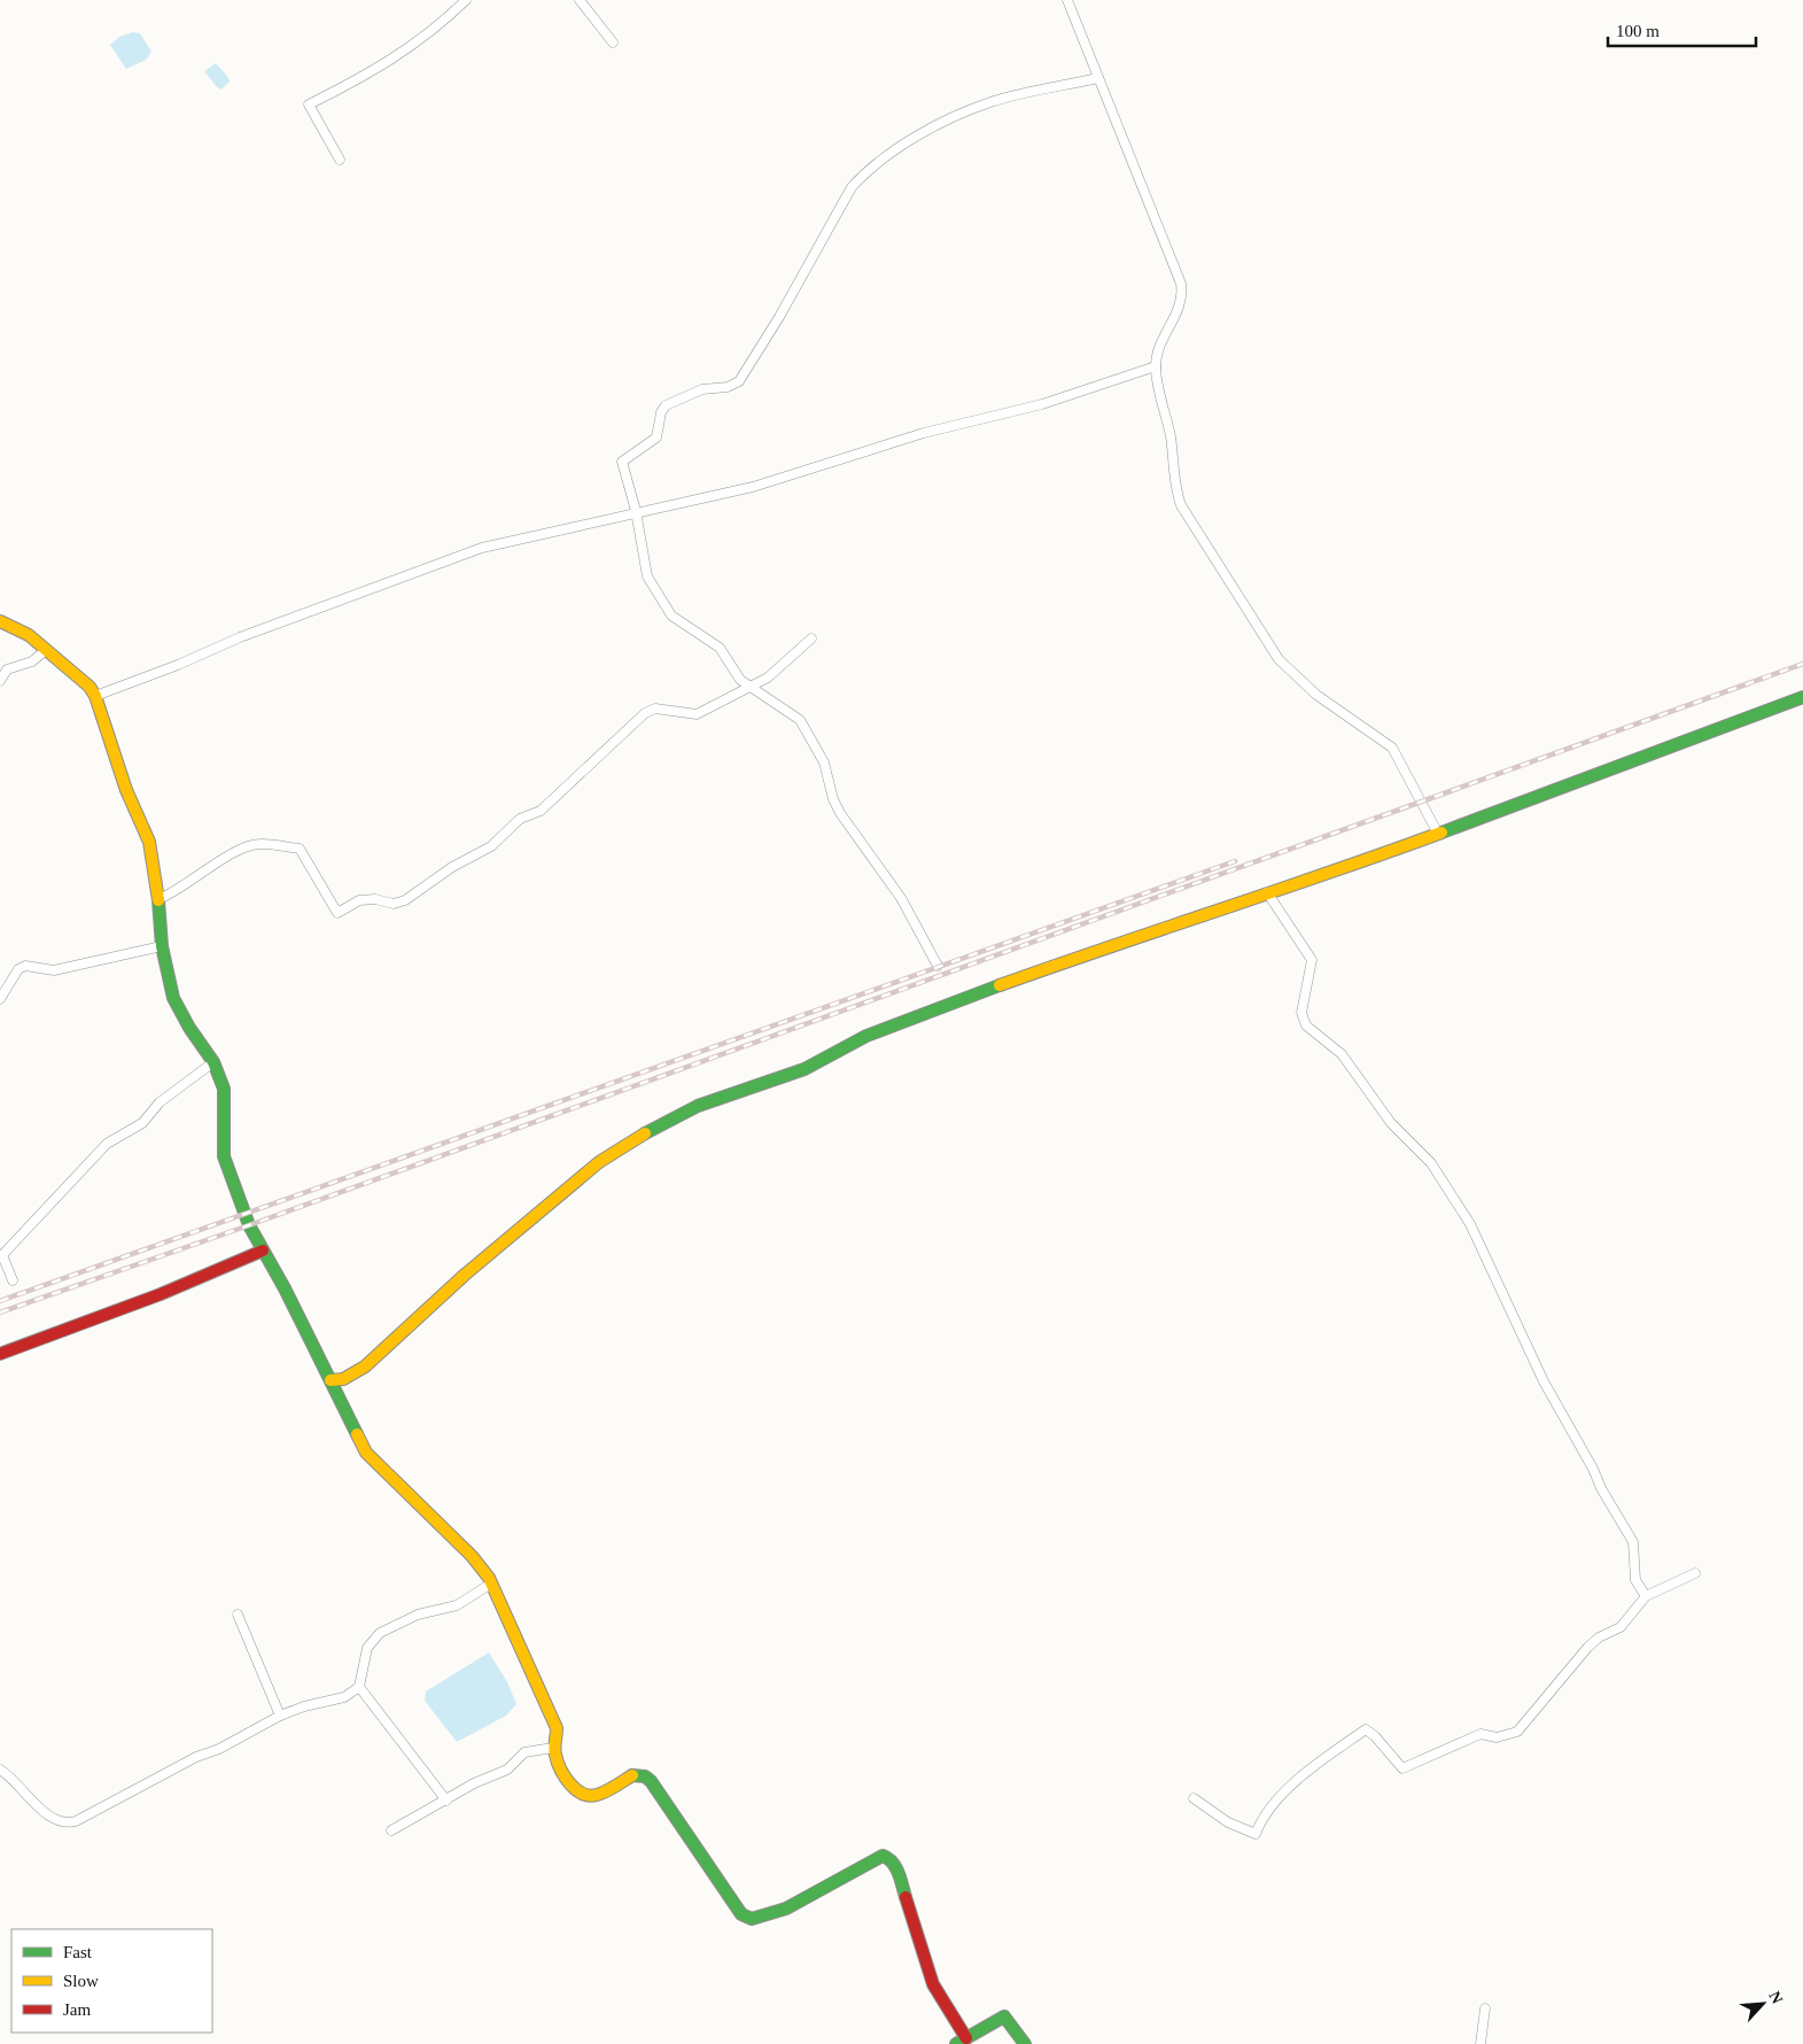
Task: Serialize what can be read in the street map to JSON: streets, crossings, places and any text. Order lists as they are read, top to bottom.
{
  "legend": ["Fast", "Slow", "Jam"],
  "scale_bar": "100 m",
  "north": "top right"
}
